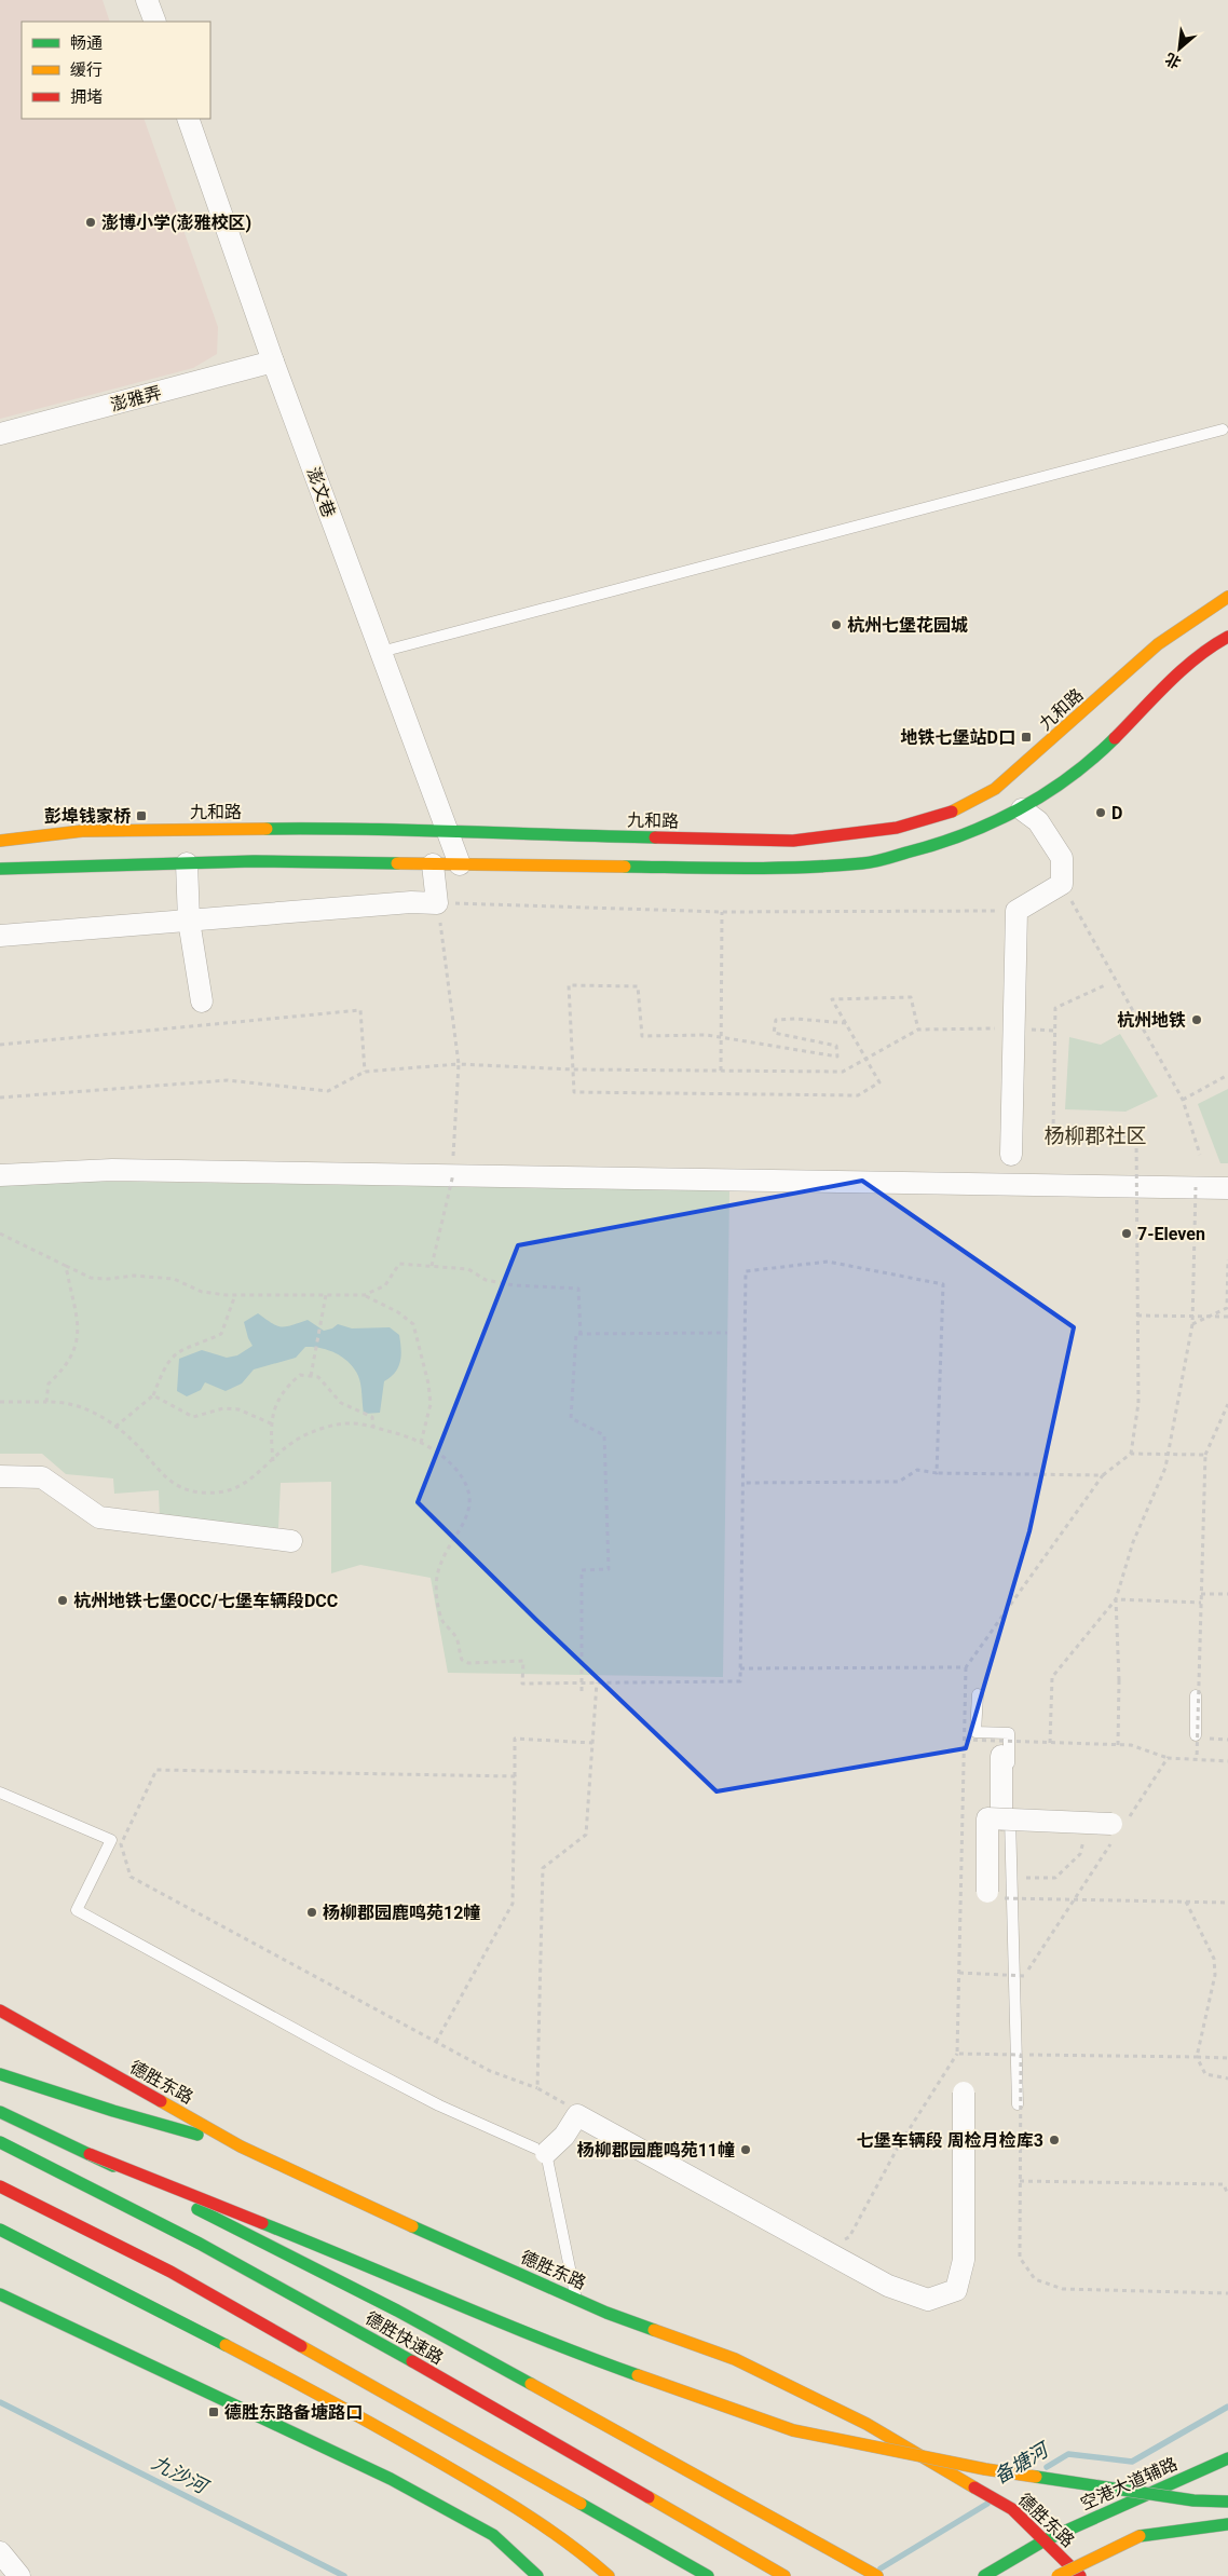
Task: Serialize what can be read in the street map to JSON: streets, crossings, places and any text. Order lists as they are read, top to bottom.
{
  "streets": {
    "main road": [
      "九和路",
      "德胜东路",
      "德胜快速路",
      "空港大道辅路"
    ],
    "street": ["澎雅弄", "澎文巷"]
  },
  "crossings": [
    ["澎雅弄", "澎文巷"],
    ["澎文巷", "九和路"],
    ["德胜东路", "空港大道辅路"]
  ],
  "districts": ["杨柳郡社区"],
  "water": ["备塘河", "九沙河"],
  "places": {
    "other": [
      "澎博小学(澎雅校区)",
      "杭州七堡花园城",
      "D",
      "杭州地铁",
      "7-Eleven",
      "杭州地铁七堡OCC/七堡车辆段DCC",
      "杨柳郡园鹿鸣苑12幢",
      "七堡车辆段 周检月检库3",
      "杨柳郡园鹿鸣苑11幢"
    ],
    "transit": ["地铁七堡站D口", "彭埠钱家桥", "德胜东路备塘路口"]
  },
  "legend": ["畅通", "缓行", "拥堵"],
  "north": "bottom left"
}
